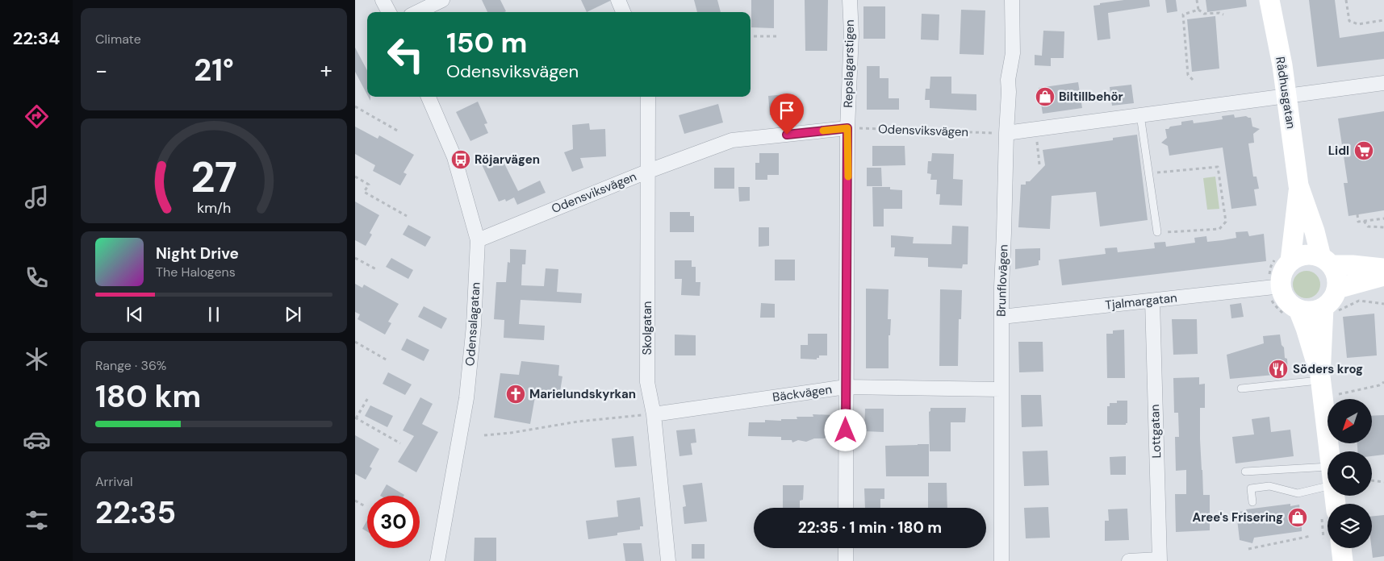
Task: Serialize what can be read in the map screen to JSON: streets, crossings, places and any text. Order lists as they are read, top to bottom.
{
  "streets": {
    "main road": ["Rådhusgatan"],
    "street": [
      "Repslagarstigen",
      "Odensviksvägen",
      "Brunflovägen",
      "Tjalmargatan",
      "Odensalagatan",
      "Skolgatan",
      "Bäckvägen",
      "Lottgatan"
    ]
  },
  "crossings": [
    ["Repslagarstigen", "Odensviksvägen"],
    ["Repslagarstigen", "Bäckvägen"],
    ["Odensviksvägen", "Brunflovägen"],
    ["Odensviksvägen", "Odensalagatan"],
    ["Odensviksvägen", "Skolgatan"],
    ["Brunflovägen", "Tjalmargatan"],
    ["Brunflovägen", "Bäckvägen"],
    ["Tjalmargatan", "Lottgatan"],
    ["Skolgatan", "Bäckvägen"]
  ],
  "places": {
    "shop": ["Biltillbehör", "Aree's Frisering"],
    "supermarket": ["Lidl"],
    "bus stop": ["Röjarvägen"],
    "restaurant": ["Söders krog"],
    "church": ["Marielundskyrkan"]
  },
  "north": "bottom left",
  "page": {
    "tabs": "22:34",
    "tile": [
      "Climate",
      ["Range · 36%", "180 km"],
      ["Arrival", "22:35"]
    ],
    "turn": ["150 m", "Odensviksvägen"],
    "heat": ["−", "21°", "+"],
    "song": ["Night Drive", "The Halogens"],
    "limit": "30",
    "trip": "22:35 · 1 min · 180 m",
    "gauge": ["27", "km/h"]
  }
}
